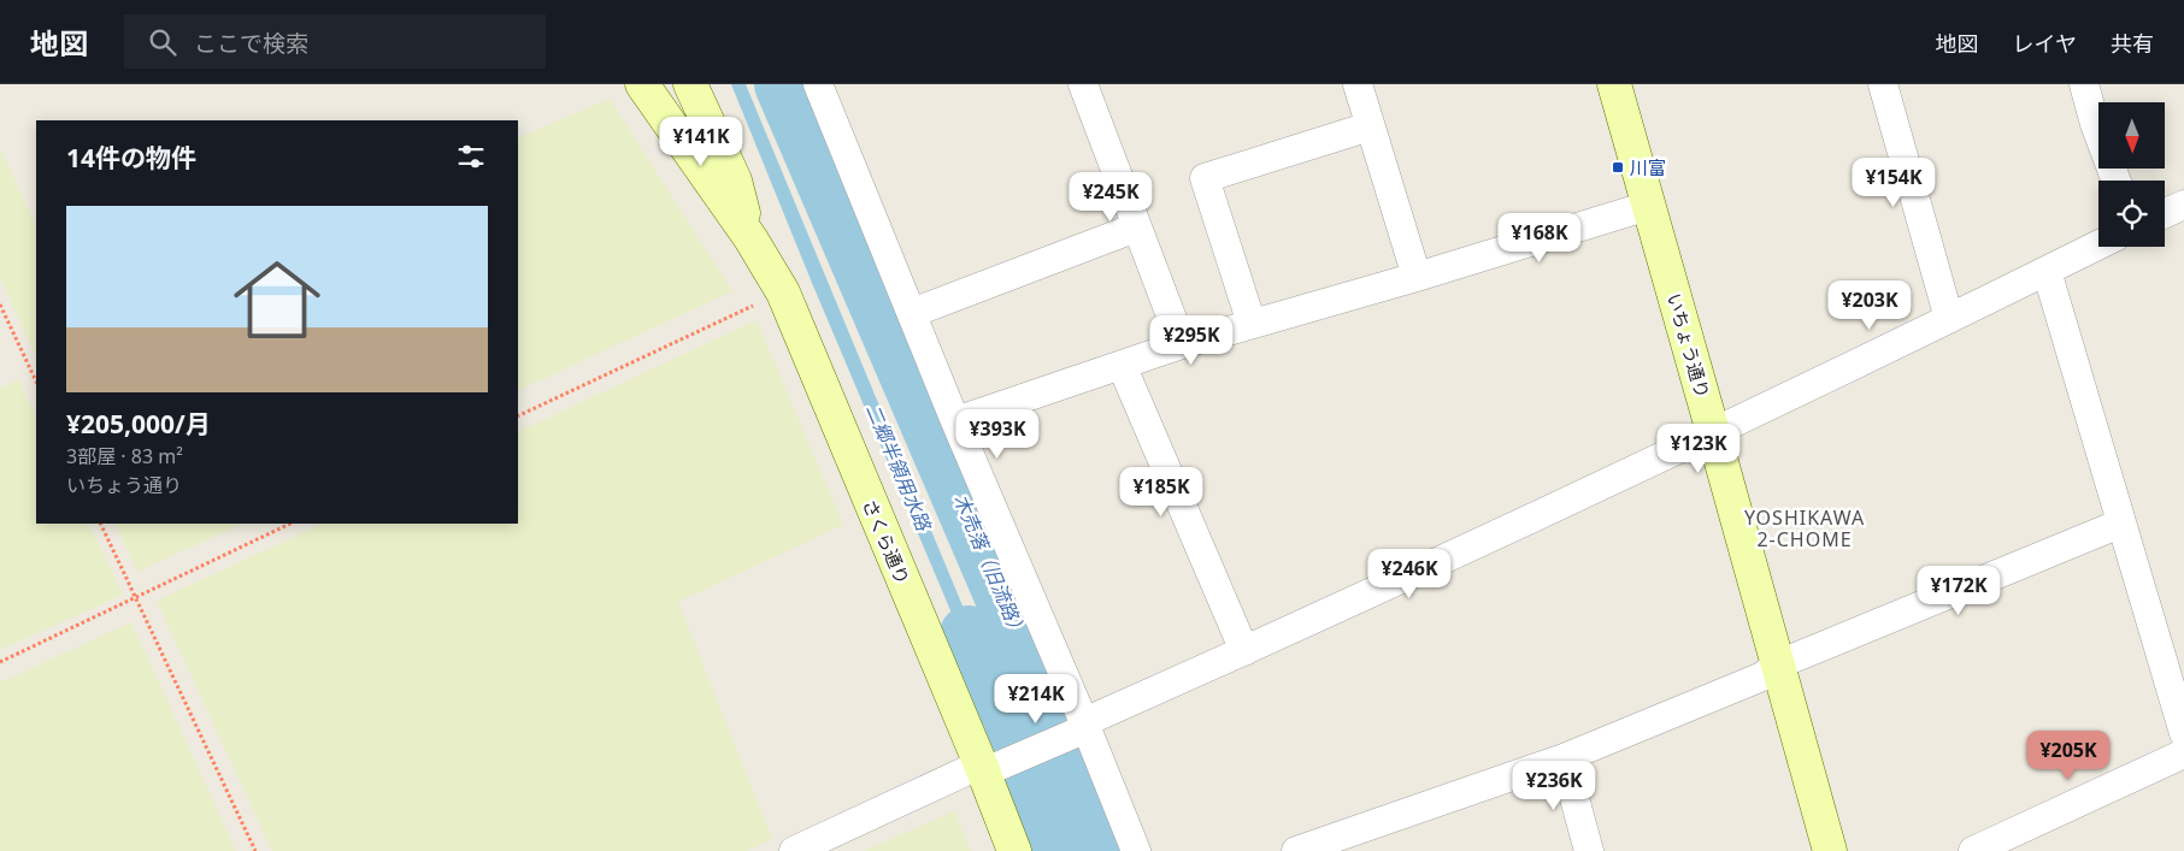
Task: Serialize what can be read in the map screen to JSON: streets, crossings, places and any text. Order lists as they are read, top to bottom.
{
  "streets": {
    "street": ["いちょう通り", "さくら通り"]
  },
  "districts": ["YOSHIKAWA 2-CHOME"],
  "water": ["二郷半領用水路", "木売落（旧流路）"],
  "places": {
    "transit": ["川富"]
  },
  "north": "bottom",
  "page": {
    "header": "地図",
    "search": "ここで検索",
    "nav": ["地図", "レイヤ", "共有"],
    "price": [
      "¥141K",
      "¥154K",
      "¥245K",
      "¥168K",
      "¥203K",
      "¥295K",
      "¥393K",
      "¥123K",
      "¥185K",
      "¥246K",
      "¥172K",
      "¥214K",
      "¥205K",
      "¥236K"
    ],
    "heading": "14件の物件",
    "list": [
      {
        "name": "¥205,000/月",
        "note": "3部屋 · 83 m² · いちょう通り"
      }
    ]
  }
}
